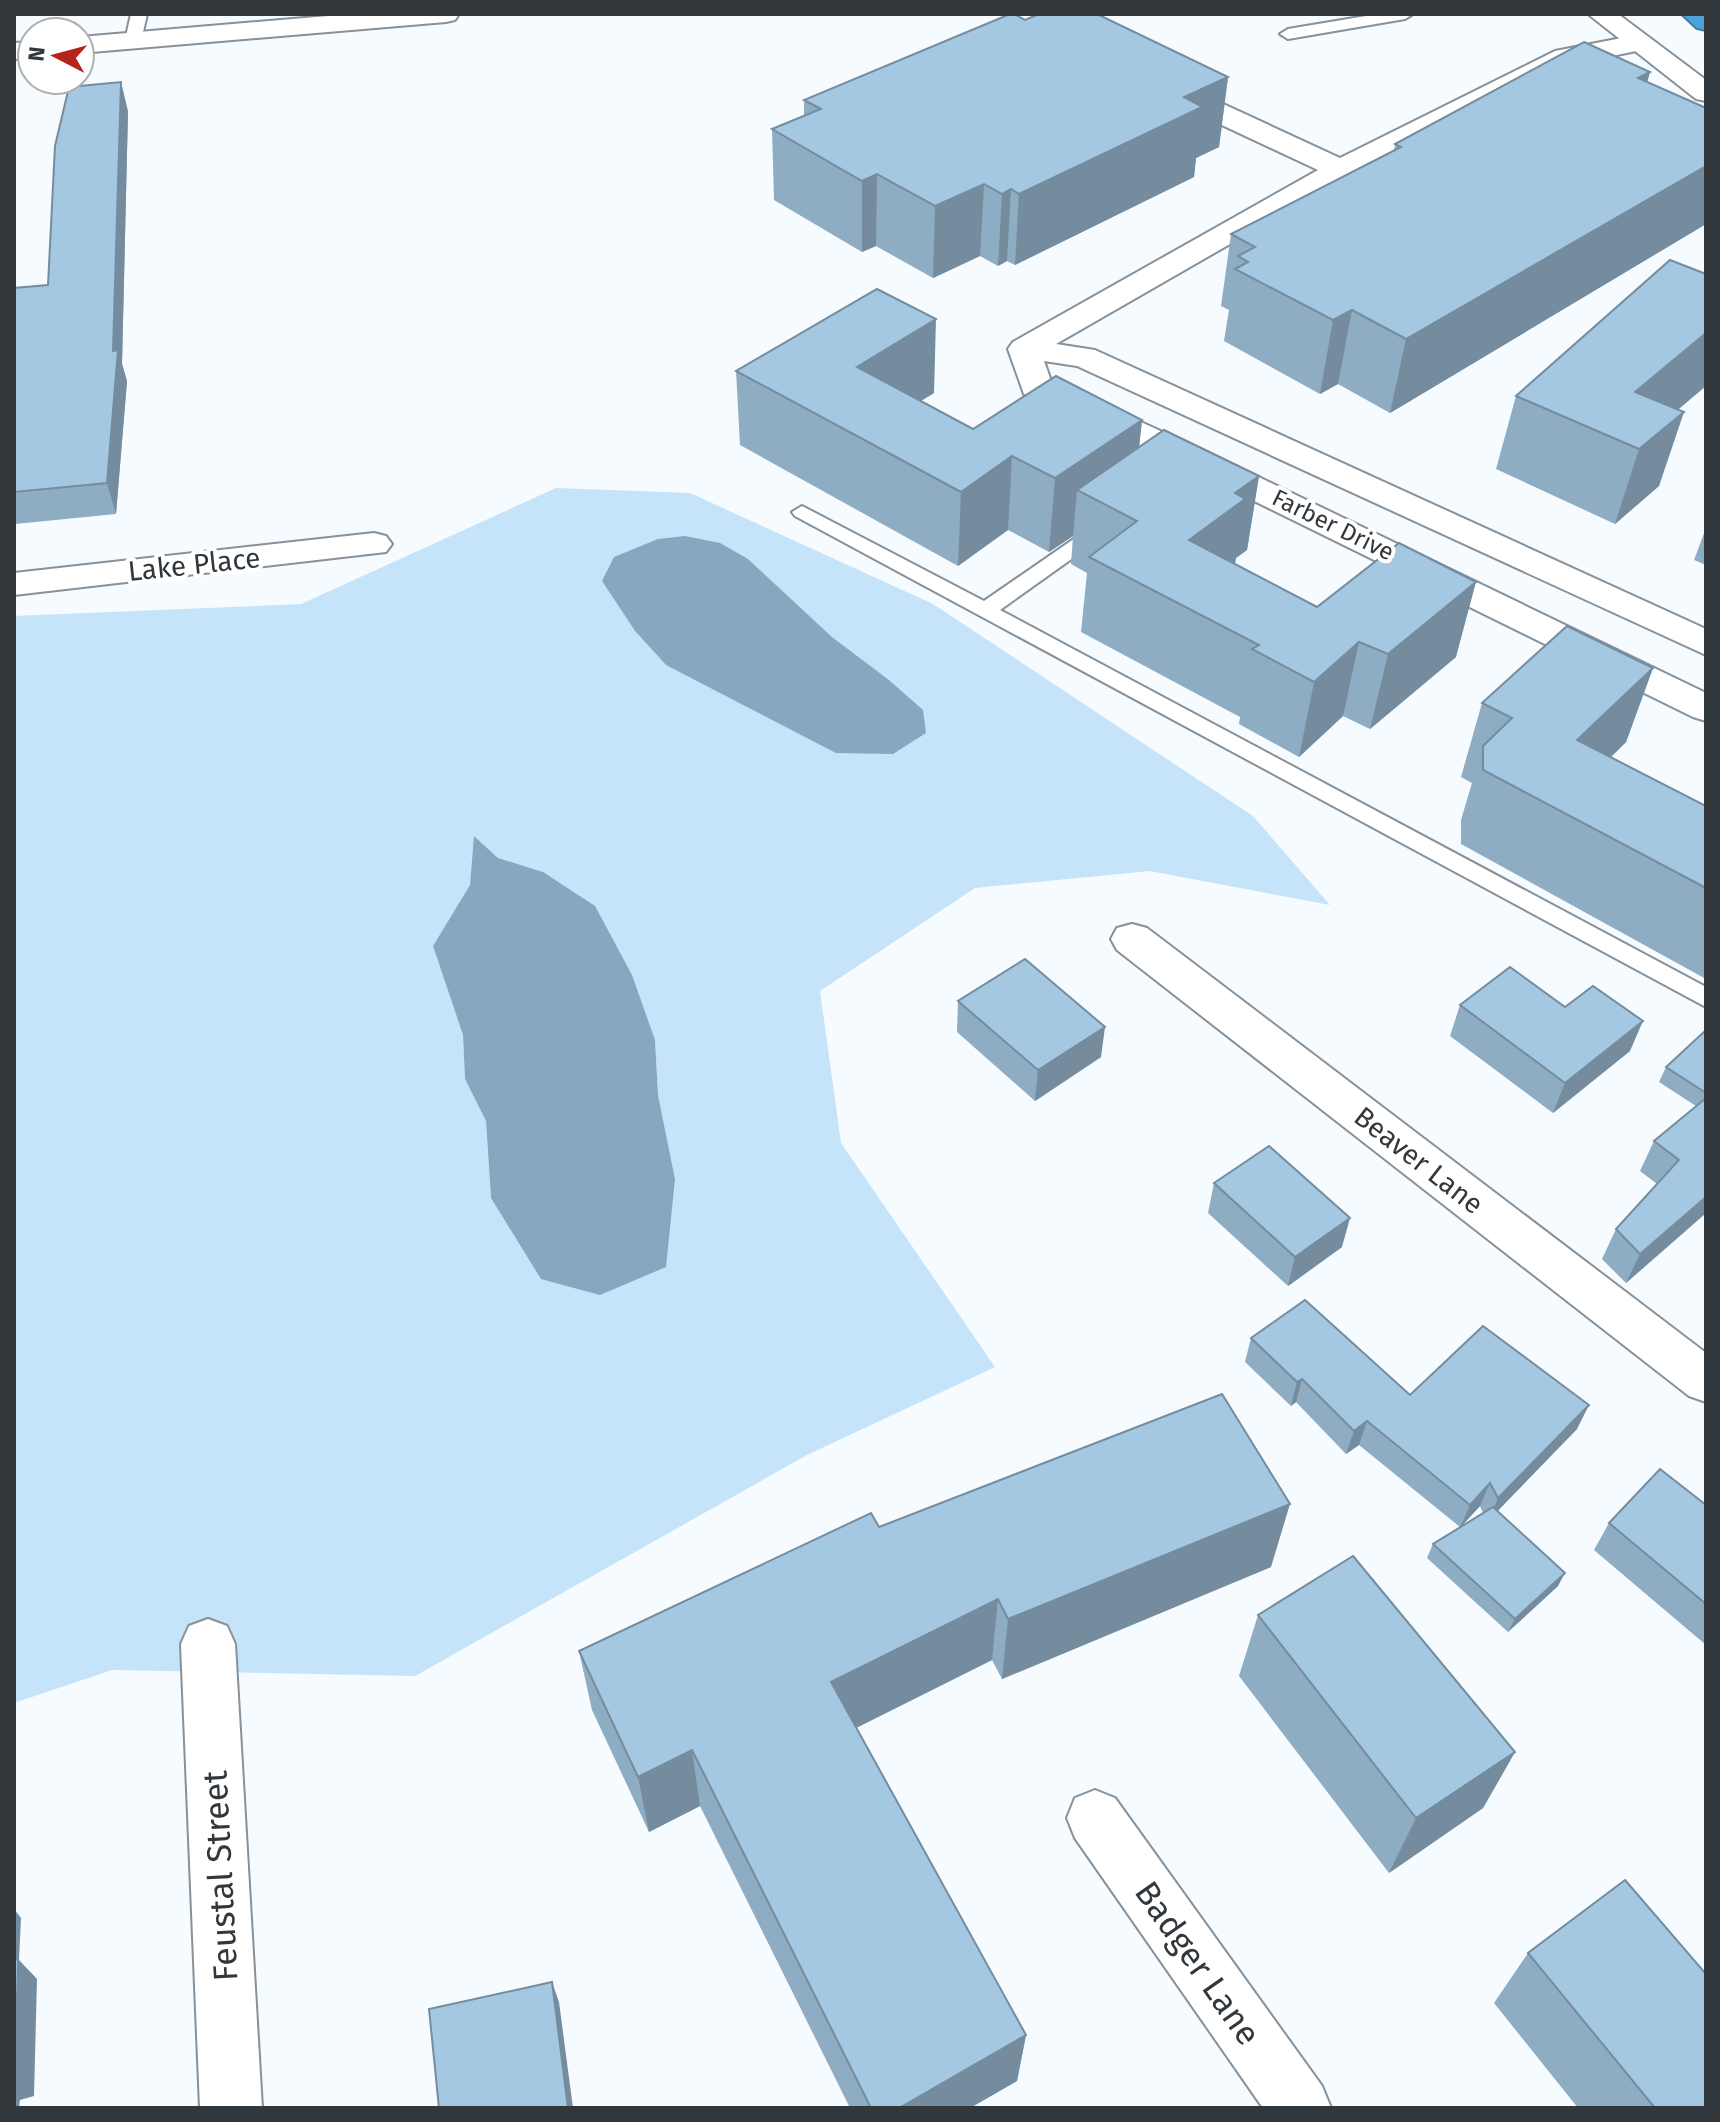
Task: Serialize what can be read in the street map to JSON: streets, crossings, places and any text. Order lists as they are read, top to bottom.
{
  "streets": {
    "street": [
      "Farber Drive",
      "Lake Place",
      "Beaver Lane",
      "Feustal Street",
      "Badger Lane"
    ]
  },
  "north": "left"
}
